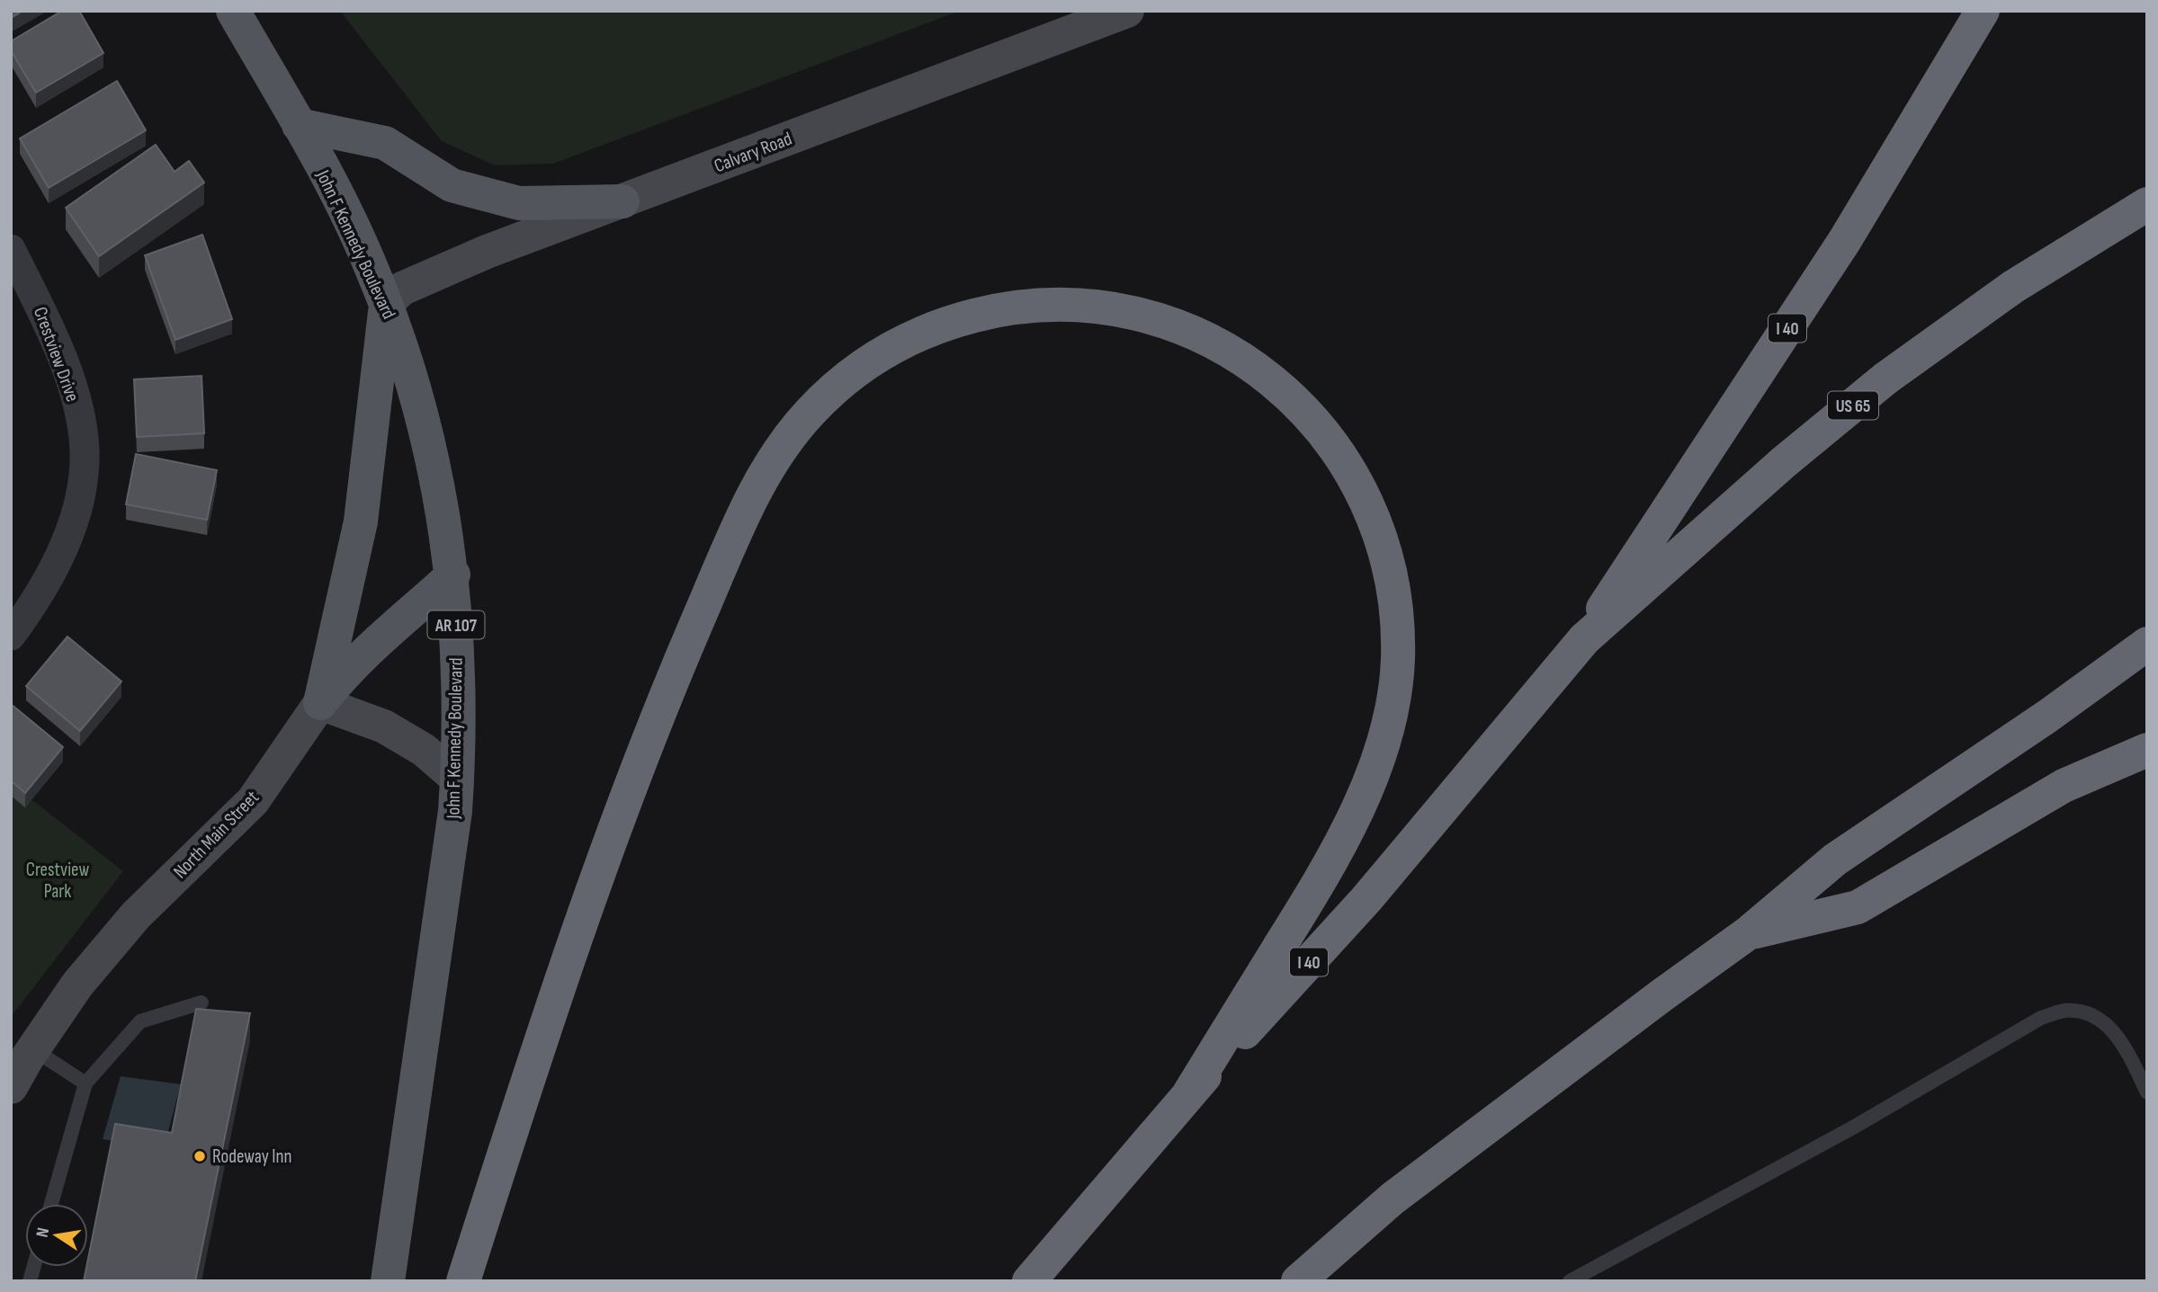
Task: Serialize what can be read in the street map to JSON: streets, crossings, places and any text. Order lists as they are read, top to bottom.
{
  "streets": {
    "highway": ["I 40", "US 65"],
    "main road": [
      "Calvary Road",
      "John F Kennedy Boulevard",
      "AR 107",
      "North Main Street"
    ],
    "street": ["Crestview Drive"]
  },
  "crossings": [
    ["Calvary Road", "John F Kennedy Boulevard"],
    ["I 40", "US 65"]
  ],
  "parks": ["Crestview Park"],
  "places": ["Rodeway Inn"],
  "north": "left"
}
